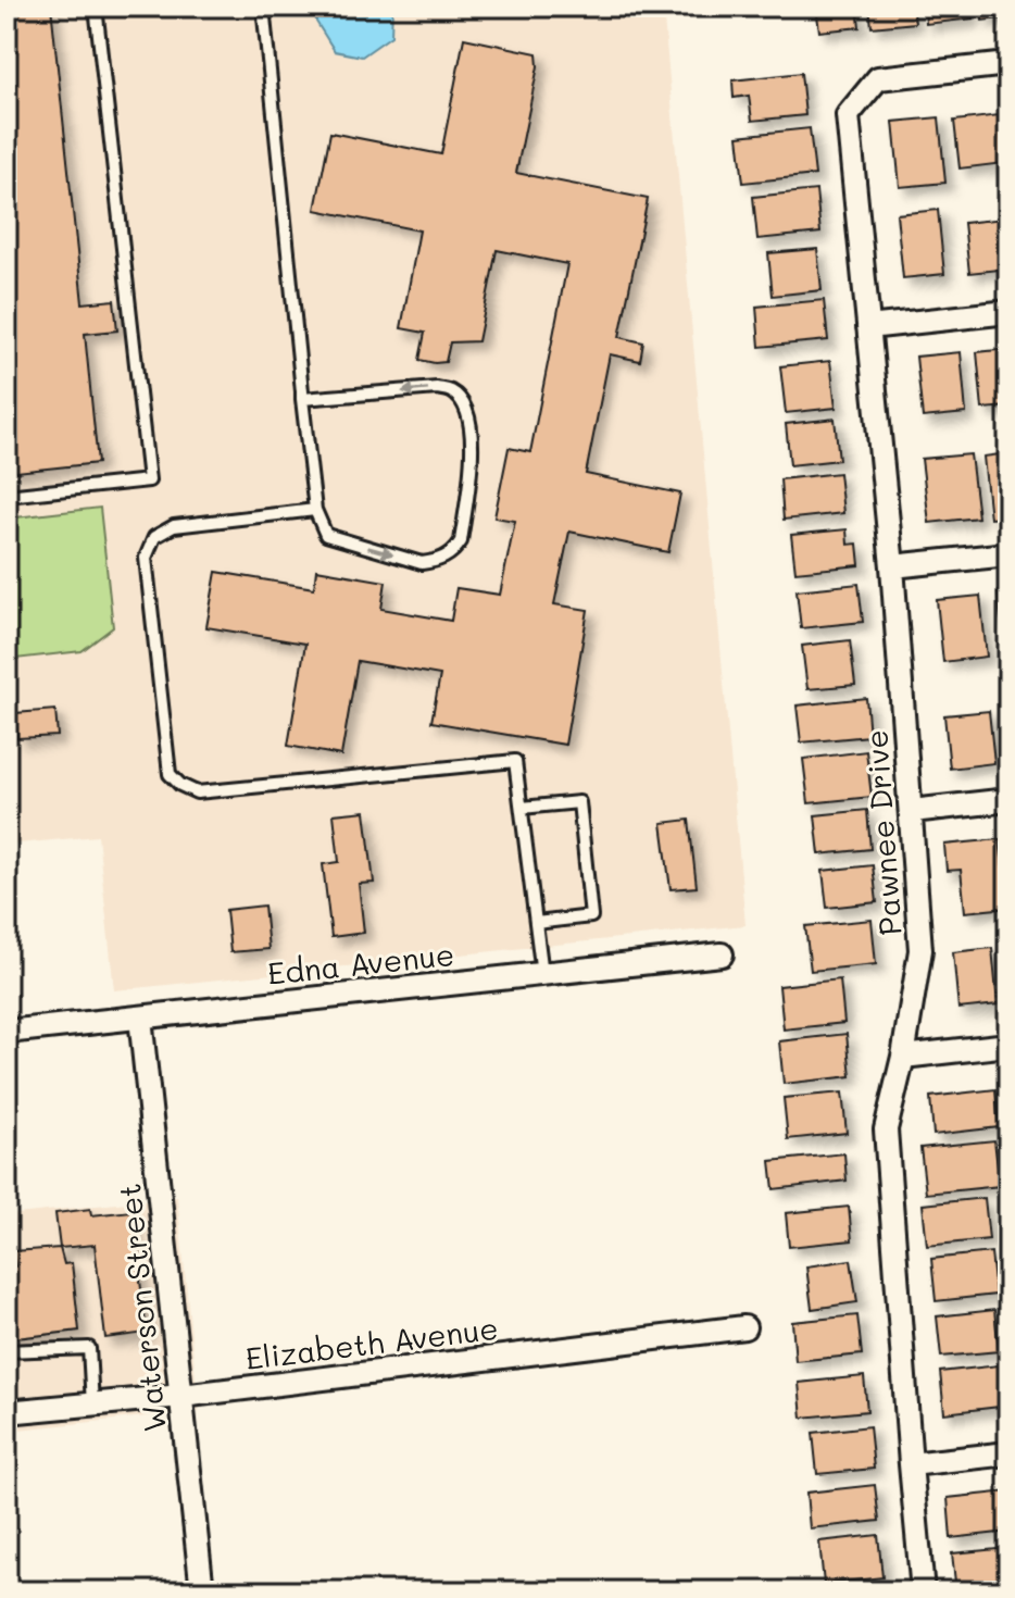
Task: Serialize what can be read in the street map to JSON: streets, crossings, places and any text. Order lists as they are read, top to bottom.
{
  "streets": {
    "street": [
      "Pawnee Drive",
      "Edna Avenue",
      "Waterson Street",
      "Elizabeth Avenue"
    ]
  },
  "crossings": [
    ["Edna Avenue", "Waterson Street"],
    ["Waterson Street", "Elizabeth Avenue"]
  ]
}
